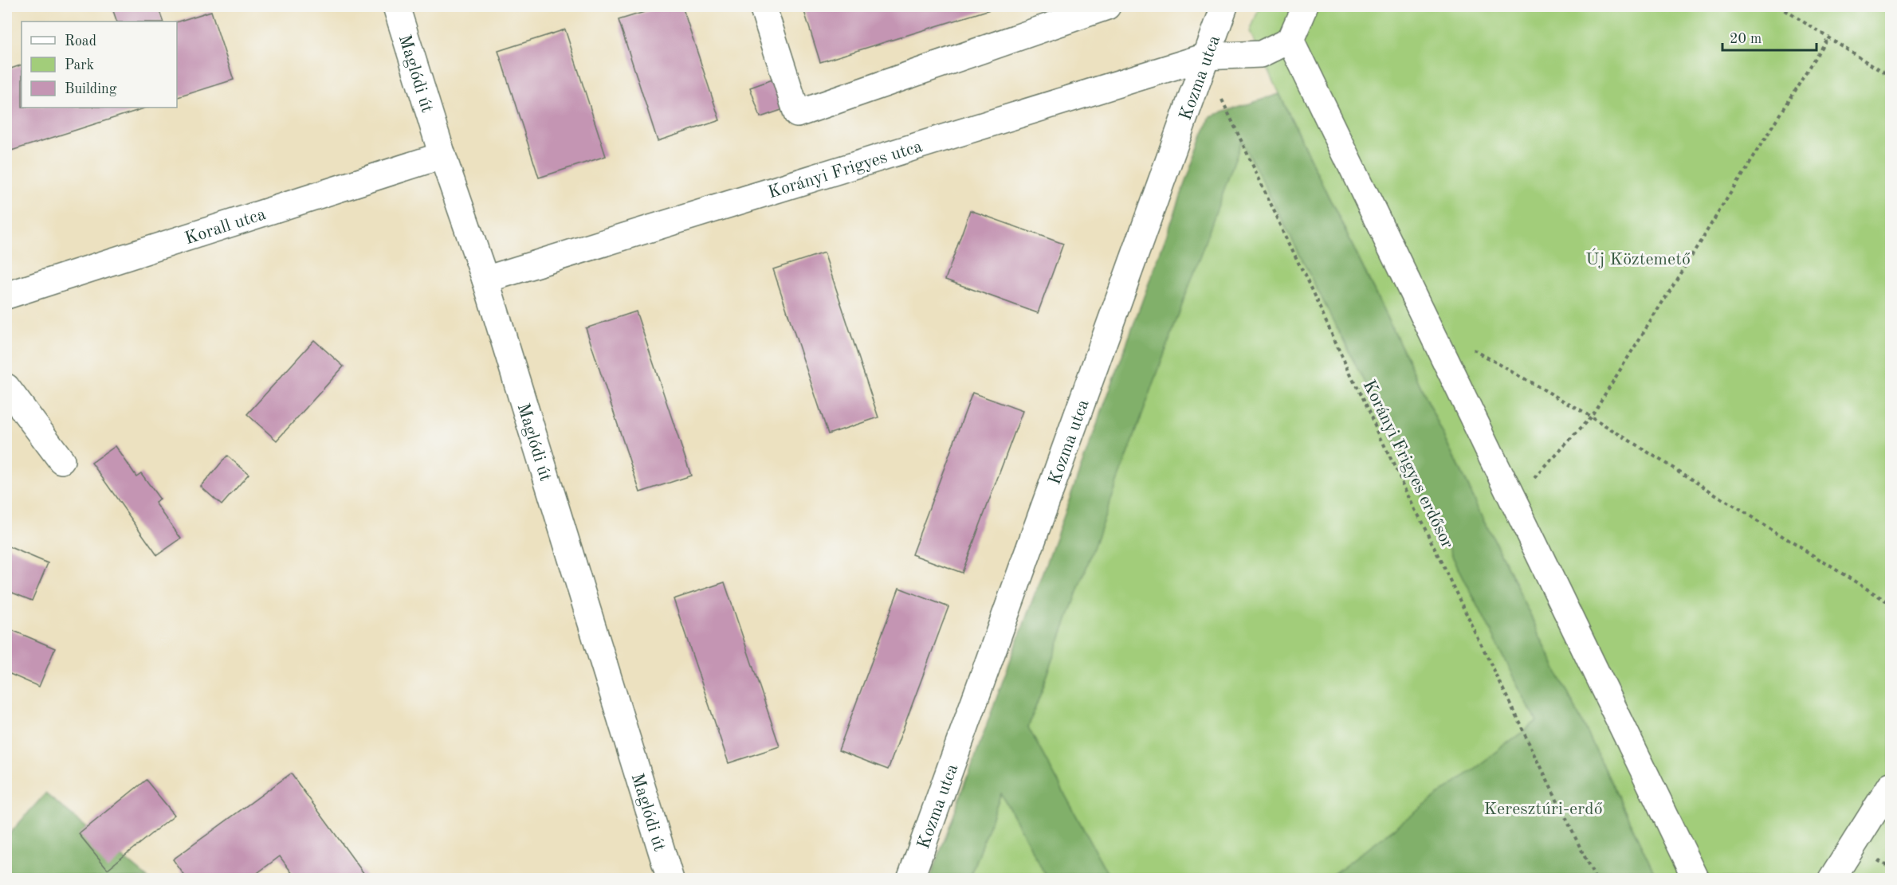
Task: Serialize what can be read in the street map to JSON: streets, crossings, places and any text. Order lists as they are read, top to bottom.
{
  "streets": {
    "street": [
      "Maglódi út",
      "Kozma utca",
      "Korányi Frigyes utca",
      "Korall utca"
    ],
    "path": ["Korányi Frigyes erdősor"]
  },
  "crossings": [
    ["Maglódi út", "Korányi Frigyes utca"],
    ["Maglódi út", "Korall utca"],
    ["Kozma utca", "Korányi Frigyes utca"],
    ["Kozma utca", "Korányi Frigyes erdősor"],
    ["Korányi Frigyes utca", "Korányi Frigyes erdősor"]
  ],
  "parks": ["Új Köztemető", "Keresztúri-erdő"],
  "legend": ["Road", "Park", "Building"],
  "scale_bar": "20 m"
}
